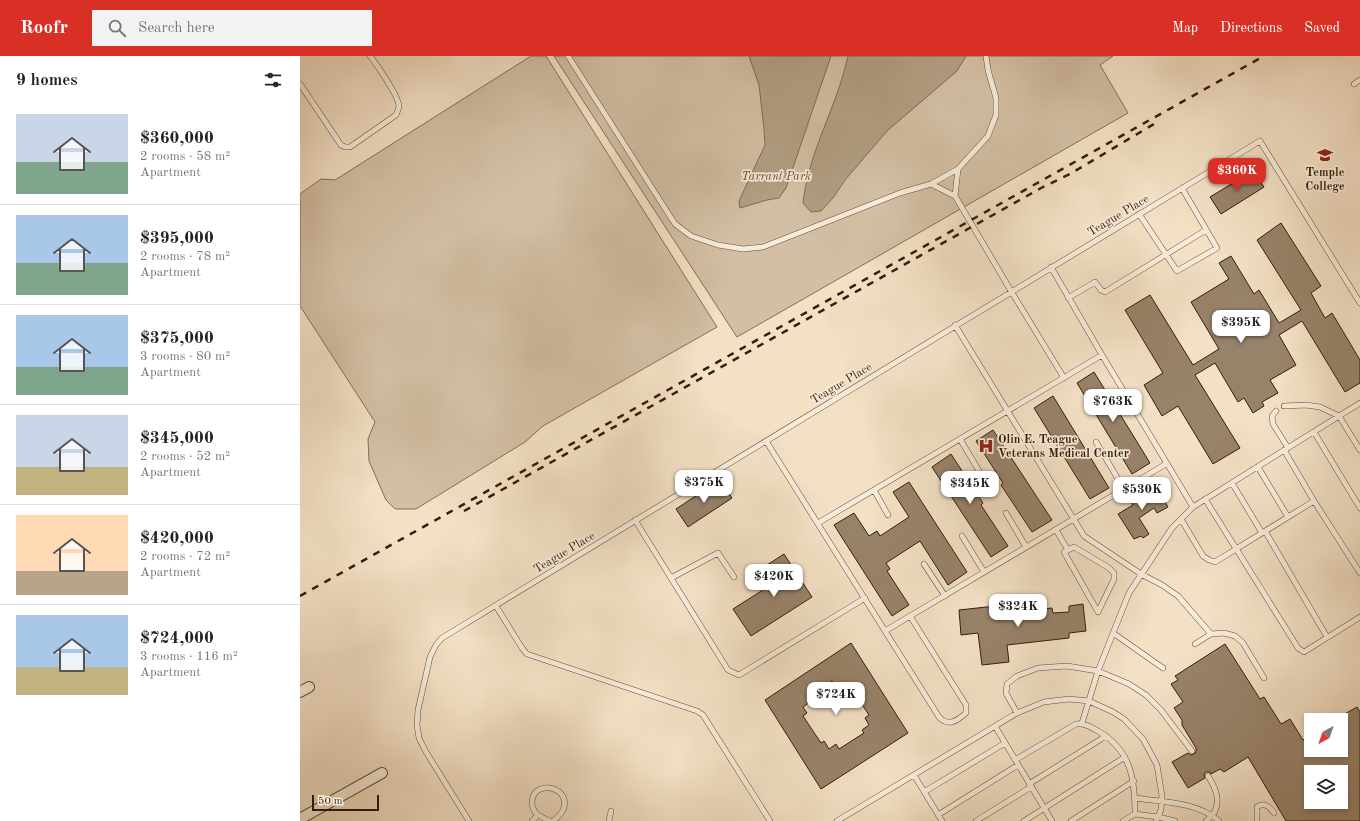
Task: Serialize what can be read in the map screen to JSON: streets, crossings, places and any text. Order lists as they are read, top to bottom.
{
  "streets": {
    "lane": ["Teague Place"]
  },
  "parks": ["Tarrant Park"],
  "places": {
    "school or university": ["Temple College"],
    "hospital": ["Olin E. Teague Veterans Medical Center"]
  },
  "scale_bar": "50 m",
  "north": "bottom left",
  "page": {
    "header": "Roofr",
    "search": "Search here",
    "nav": ["Map", "Directions", "Saved"],
    "heading": "9 homes",
    "list": [
      {
        "name": "$360,000",
        "note": "2 rooms · 58 m² · Apartment"
      },
      {
        "name": "$395,000",
        "note": "2 rooms · 78 m² · Apartment"
      },
      {
        "name": "$375,000",
        "note": "3 rooms · 80 m² · Apartment"
      },
      {
        "name": "$345,000",
        "note": "2 rooms · 52 m² · Apartment"
      },
      {
        "name": "$420,000",
        "note": "2 rooms · 72 m² · Apartment"
      },
      {
        "name": "$724,000",
        "note": "3 rooms · 116 m² · Apartment"
      }
    ],
    "price": [
      "$360K",
      "$395K",
      "$763K",
      "$375K",
      "$345K",
      "$530K",
      "$420K",
      "$324K",
      "$724K"
    ],
    "scale": "50 m"
  }
}
